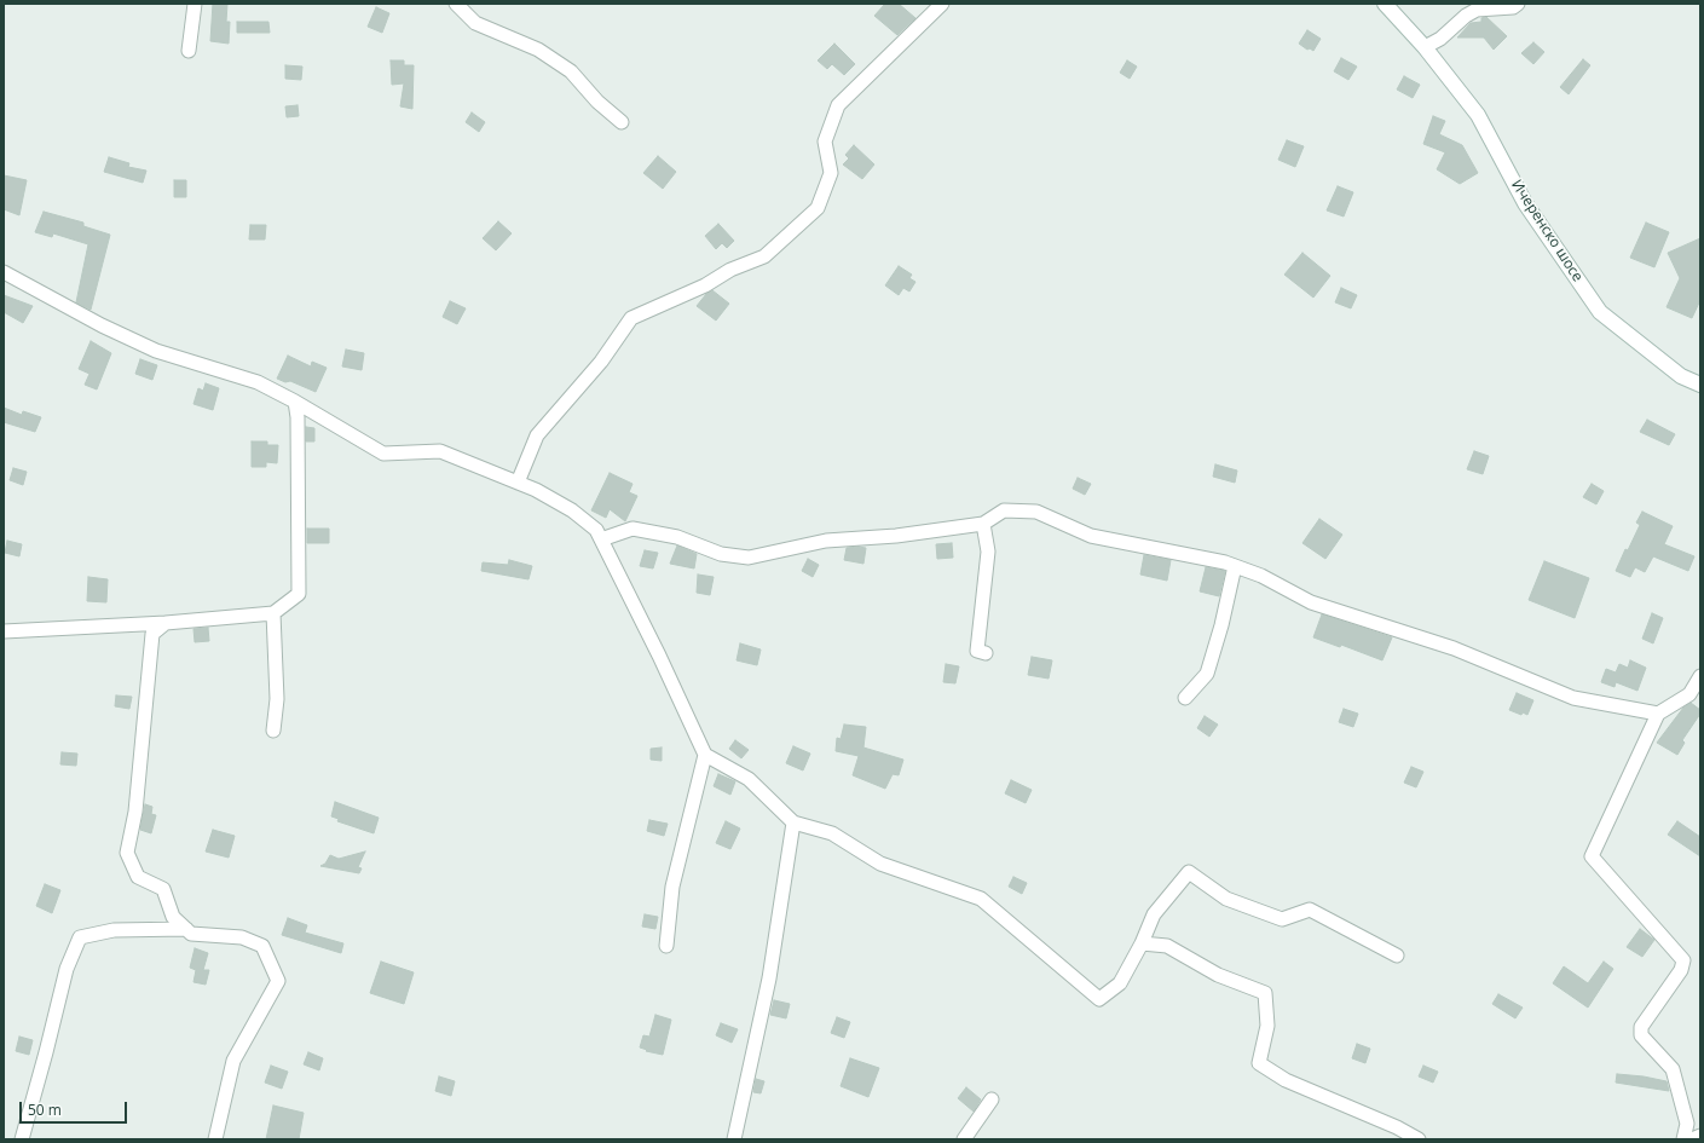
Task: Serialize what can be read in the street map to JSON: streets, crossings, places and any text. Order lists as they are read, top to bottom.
{
  "streets": {
    "street": ["Ичеренско шосе"]
  },
  "scale_bar": "50 m"
}
